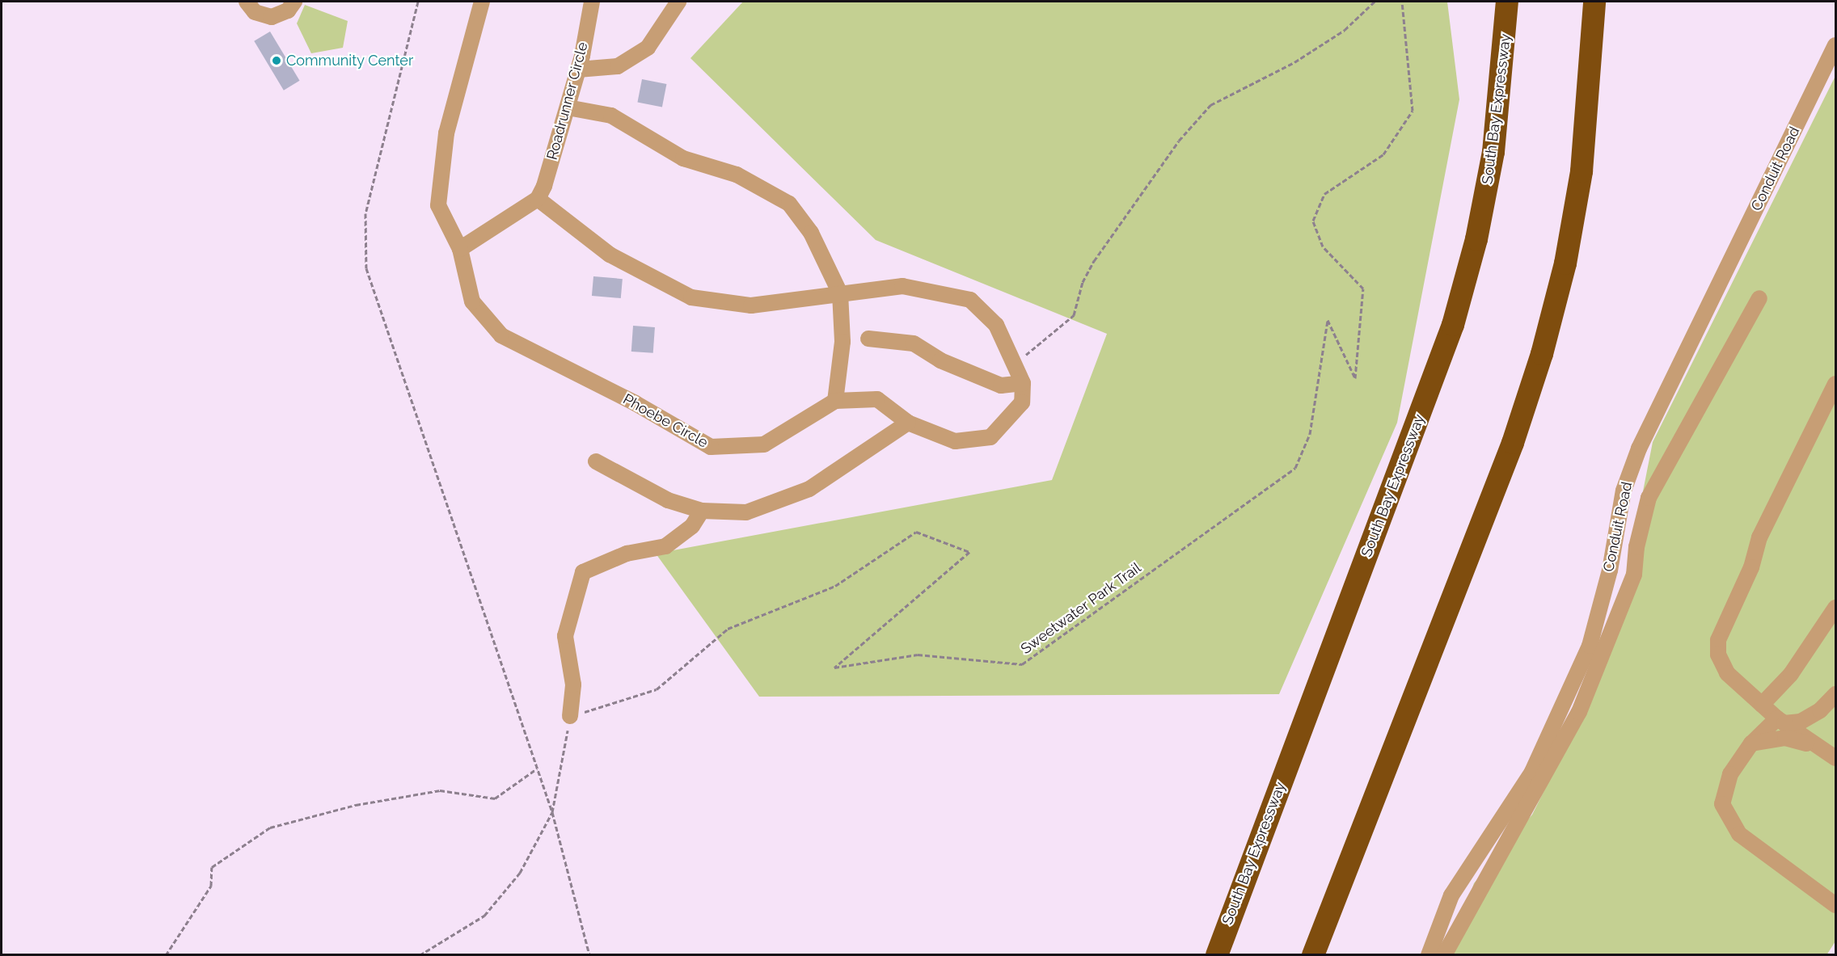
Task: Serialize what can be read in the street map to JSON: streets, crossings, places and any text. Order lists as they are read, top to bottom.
{
  "streets": {
    "highway": ["South Bay Expressway"],
    "street": ["Roadrunner Circle", "Conduit Road", "Phoebe Circle"],
    "path": ["Sweetwater Park Trail"]
  },
  "places": ["Community Center"]
}
